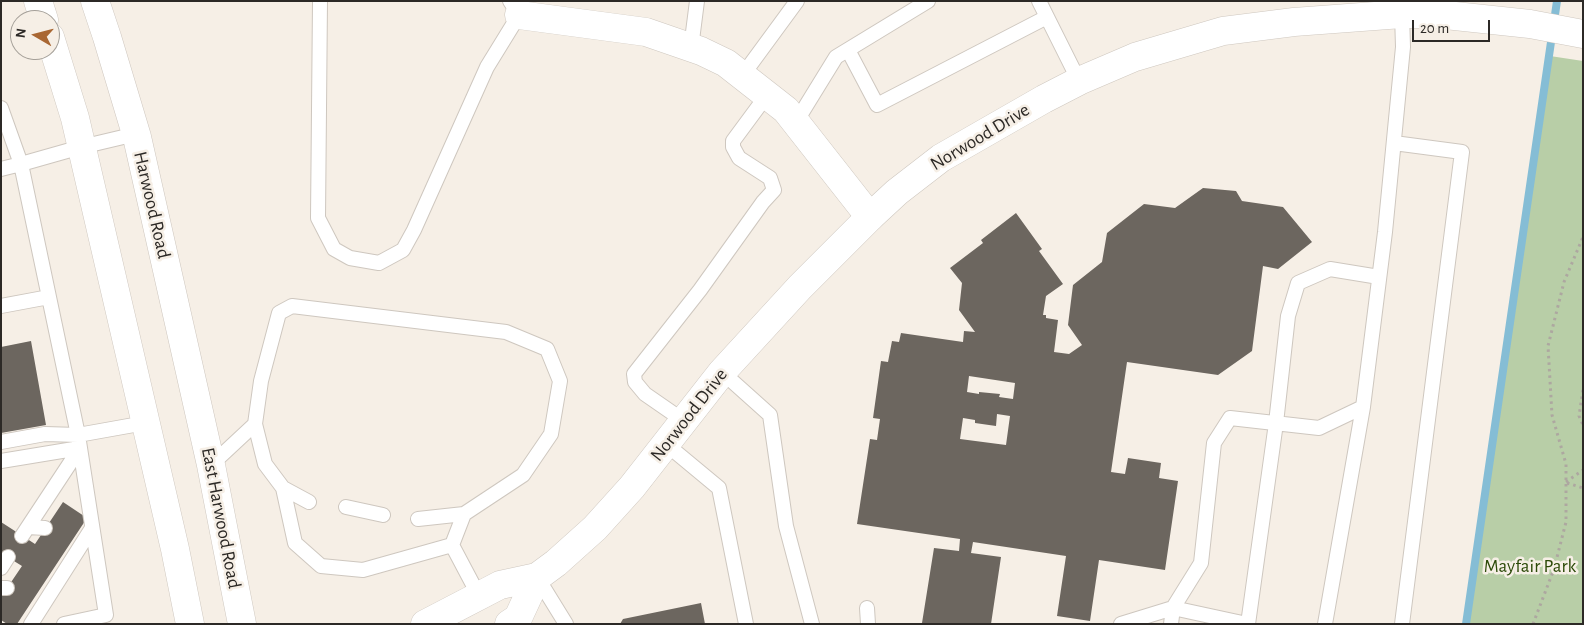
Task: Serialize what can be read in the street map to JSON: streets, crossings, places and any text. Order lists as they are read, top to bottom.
{
  "streets": {
    "main road": ["Norwood Drive", "Harwood Road", "East Harwood Road"]
  },
  "crossings": [
    ["Harwood Road", "East Harwood Road"]
  ],
  "parks": ["Mayfair Park"],
  "scale_bar": "20 m",
  "north": "left"
}
